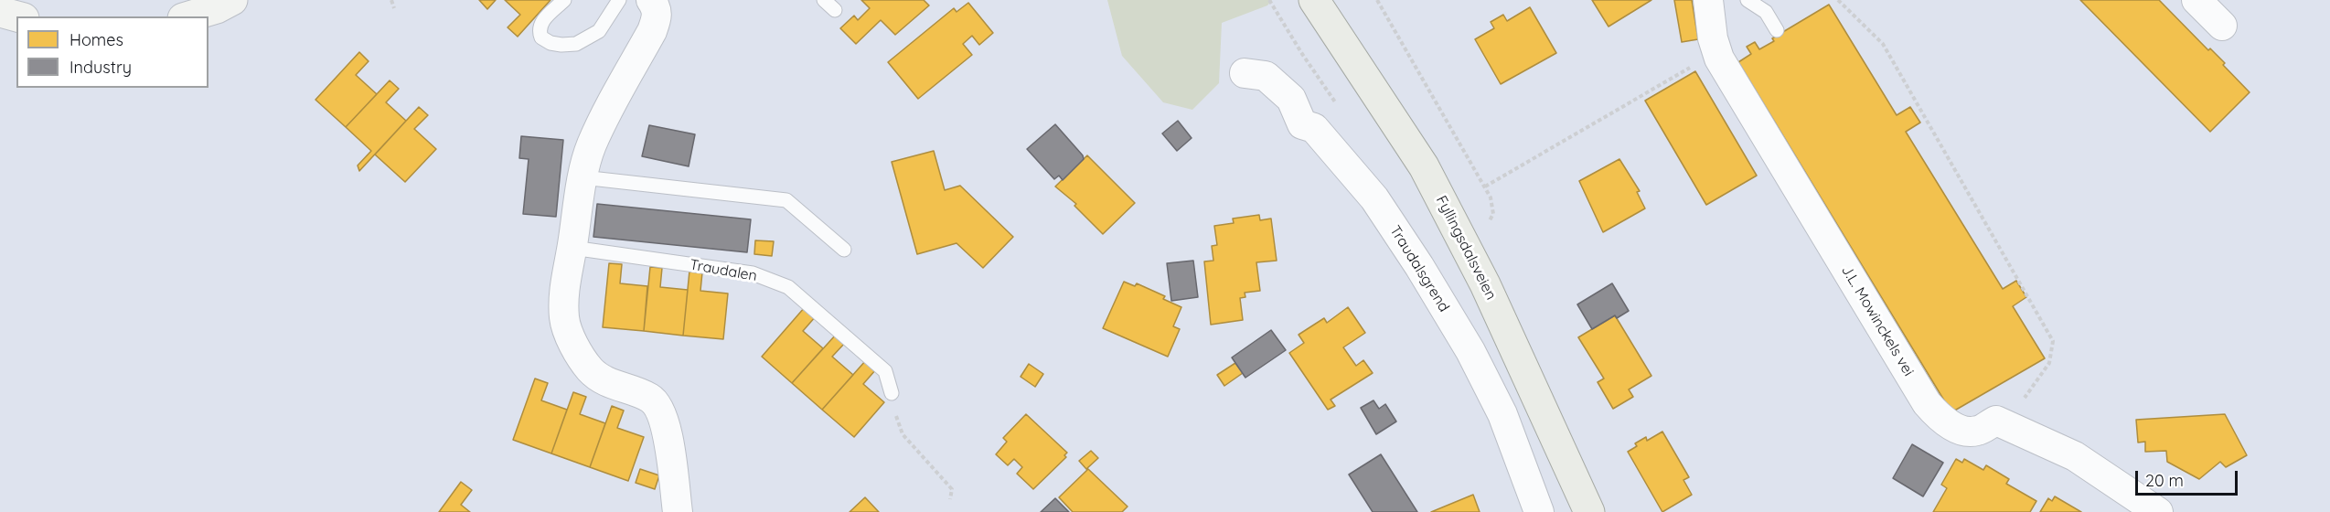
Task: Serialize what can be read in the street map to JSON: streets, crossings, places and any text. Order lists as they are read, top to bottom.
{
  "streets": {
    "main road": ["Fyllingsdalsveien"],
    "street": ["Traudalsgrend", "J.L. Mowinckels vei"],
    "lane": ["Traudalen"]
  },
  "legend": ["Homes", "Industry"],
  "scale_bar": "20 m"
}
